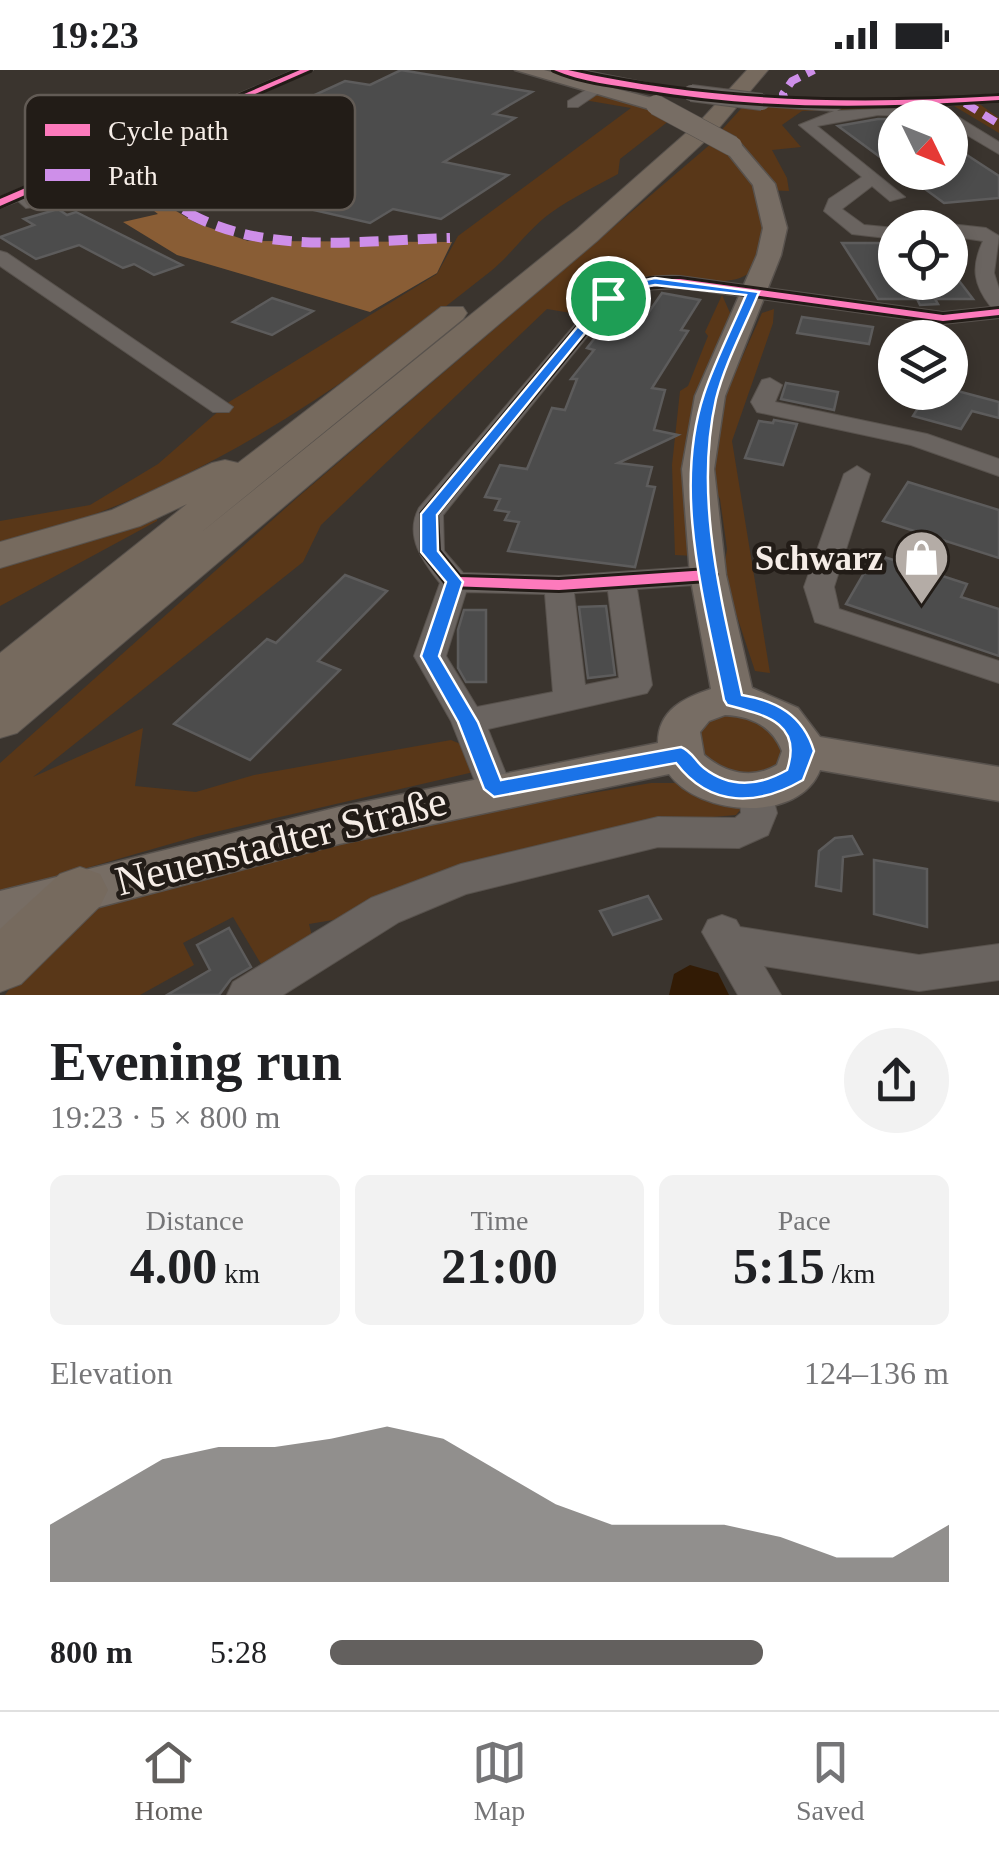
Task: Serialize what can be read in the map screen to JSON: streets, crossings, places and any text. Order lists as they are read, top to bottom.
{
  "streets": {
    "main road": ["Neuenstadter Straße"]
  },
  "places": {
    "shop": ["Schwarz"]
  },
  "legend": ["Cycle path", "Path"],
  "north": "bottom right",
  "page": {
    "status": "19:23",
    "heading": ["Evening run", "19:23 · 5 × 800 m"],
    "stats": [
      ["Distance", "4.00 km"],
      ["Time", "21:00"],
      ["Pace", "5:15 /km"]
    ],
    "chart": ["Elevation", "124–136 m"],
    "list": [
      {
        "name": "800 m",
        "note": "5:28"
      }
    ],
    "tabs": ["Home", "Map", "Saved"]
  }
}
